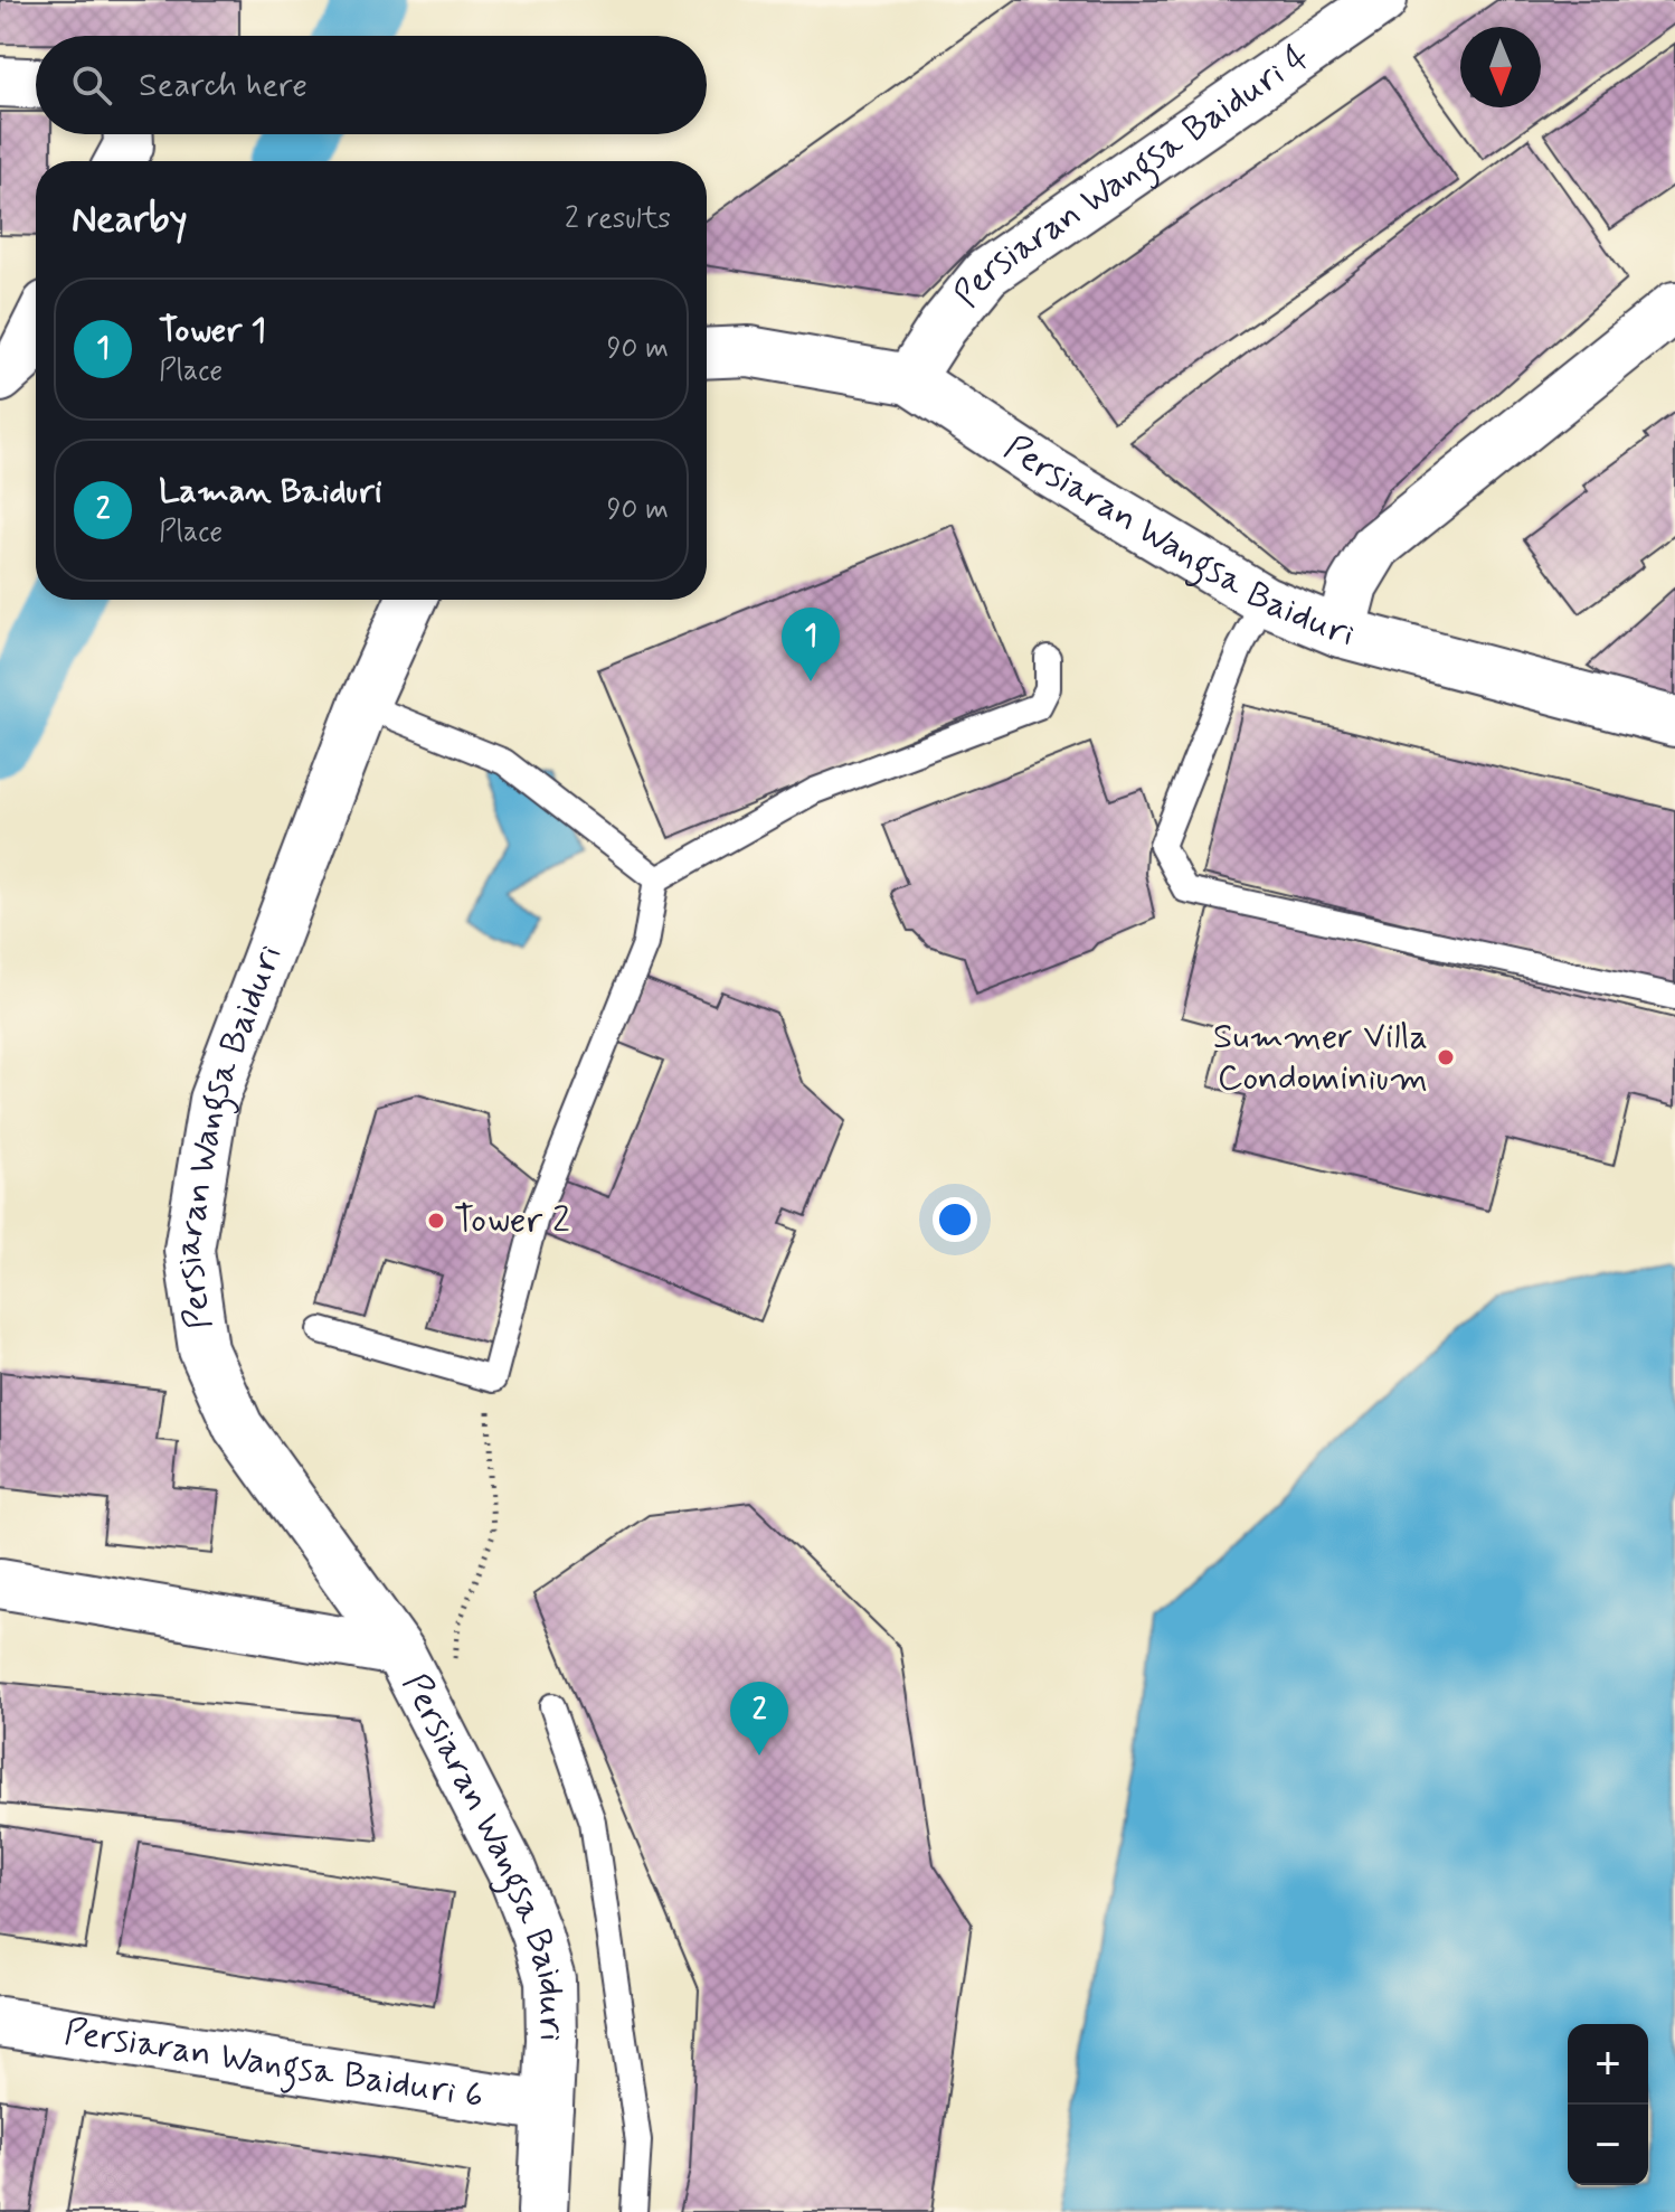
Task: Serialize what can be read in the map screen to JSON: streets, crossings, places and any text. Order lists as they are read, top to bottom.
{
  "streets": {
    "street": ["Persiaran Wangsa Baiduri 4", "Persiaran Wangsa Baiduri", "Persiaran Wangsa Baiduri 6"]
  },
  "crossings": [
    ["Persiaran Wangsa Baiduri 4", "Persiaran Wangsa Baiduri"],
    ["Persiaran Wangsa Baiduri", "Persiaran Wangsa Baiduri 6"]
  ],
  "places": ["Summer Villa Condominium", "Tower 2"],
  "north": "bottom",
  "page": {
    "search": "Search here",
    "heading": ["Nearby", "2 results"],
    "list": [
      {
        "mark": "1",
        "name": "Tower 1",
        "note": "Place",
        "value": "90 m"
      },
      {
        "mark": "2",
        "name": "Laman Baiduri",
        "note": "Place",
        "value": "90 m"
      }
    ],
    "pins": ["1", "2"],
    "map_buttons": ["+", "−"]
  }
}
